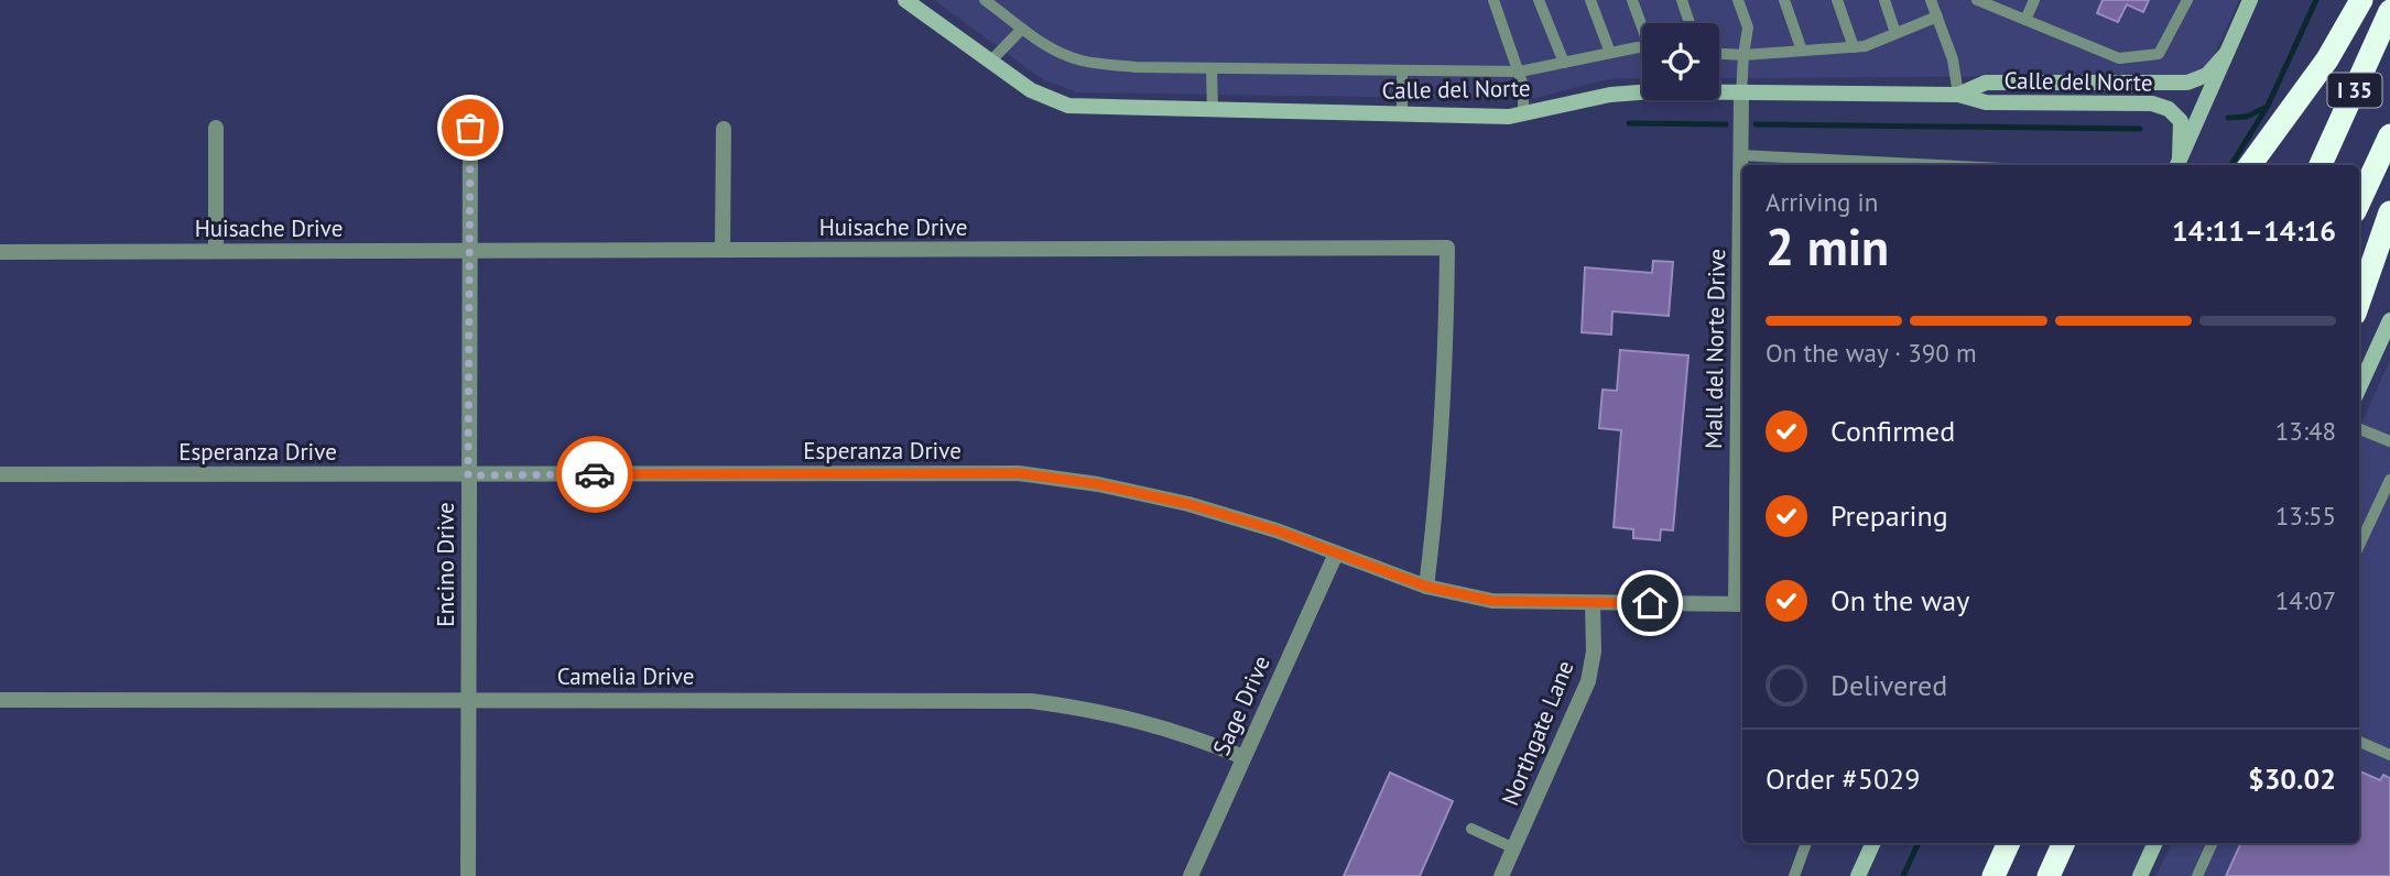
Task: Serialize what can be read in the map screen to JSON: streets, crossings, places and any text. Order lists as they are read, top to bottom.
{
  "streets": {
    "highway": ["I 35"],
    "street": [
      "Calle del Norte",
      "Huisache Drive",
      "Mall del Norte Drive",
      "Esperanza Drive",
      "Encino Drive",
      "Camelia Drive",
      "Sage Drive",
      "Northgate Lane"
    ]
  },
  "crossings": [
    ["Calle del Norte", "Mall del Norte Drive"],
    ["Huisache Drive", "Esperanza Drive"],
    ["Huisache Drive", "Encino Drive"],
    ["Mall del Norte Drive", "Esperanza Drive"],
    ["Esperanza Drive", "Encino Drive"],
    ["Esperanza Drive", "Sage Drive"],
    ["Esperanza Drive", "Northgate Lane"],
    ["Encino Drive", "Camelia Drive"],
    ["Camelia Drive", "Sage Drive"]
  ],
  "page": {
    "heading": ["2 min", "Arriving in", "14:11–14:16"],
    "panel": ["Order #5029", "$30.02"],
    "bar": "On the way · 390 m",
    "list": [
      ["Confirmed", "13:48"],
      ["Preparing", "13:55"],
      ["On the way", "14:07"],
      "Delivered"
    ]
  }
}
